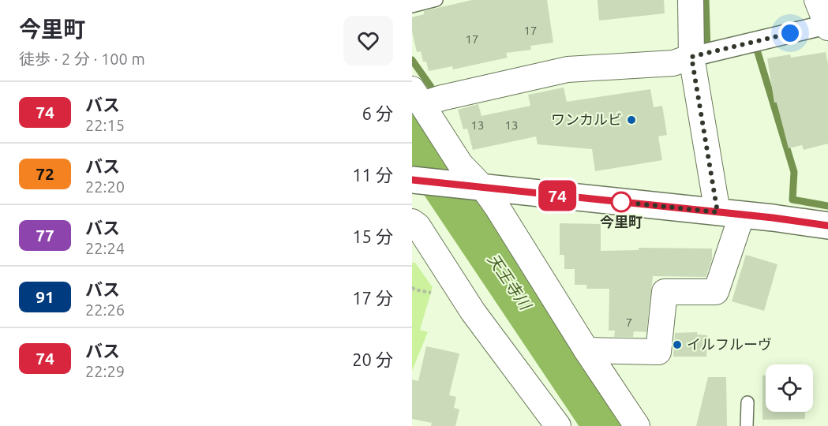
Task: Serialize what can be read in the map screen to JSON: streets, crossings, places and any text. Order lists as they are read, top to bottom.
{
  "water": ["天王寺川"],
  "places": ["ワンカルビ", "今里町", "イルフルーヴ"],
  "lines": ["bus line 74"],
  "house_numbers": [
    "17",
    "17",
    "13",
    "13",
    "7"
  ],
  "page": {
    "heading": ["今里町", "徒歩 · 2 分 · 100 m"],
    "on_map": "74",
    "list": [
      {
        "mark": "74",
        "name": "バス",
        "note": "22:15",
        "value": "6 分"
      },
      {
        "mark": "72",
        "name": "バス",
        "note": "22:20",
        "value": "11 分"
      },
      {
        "mark": "77",
        "name": "バス",
        "note": "22:24",
        "value": "15 分"
      },
      {
        "mark": "91",
        "name": "バス",
        "note": "22:26",
        "value": "17 分"
      },
      {
        "mark": "74",
        "name": "バス",
        "note": "22:29",
        "value": "20 分"
      }
    ]
  }
}
